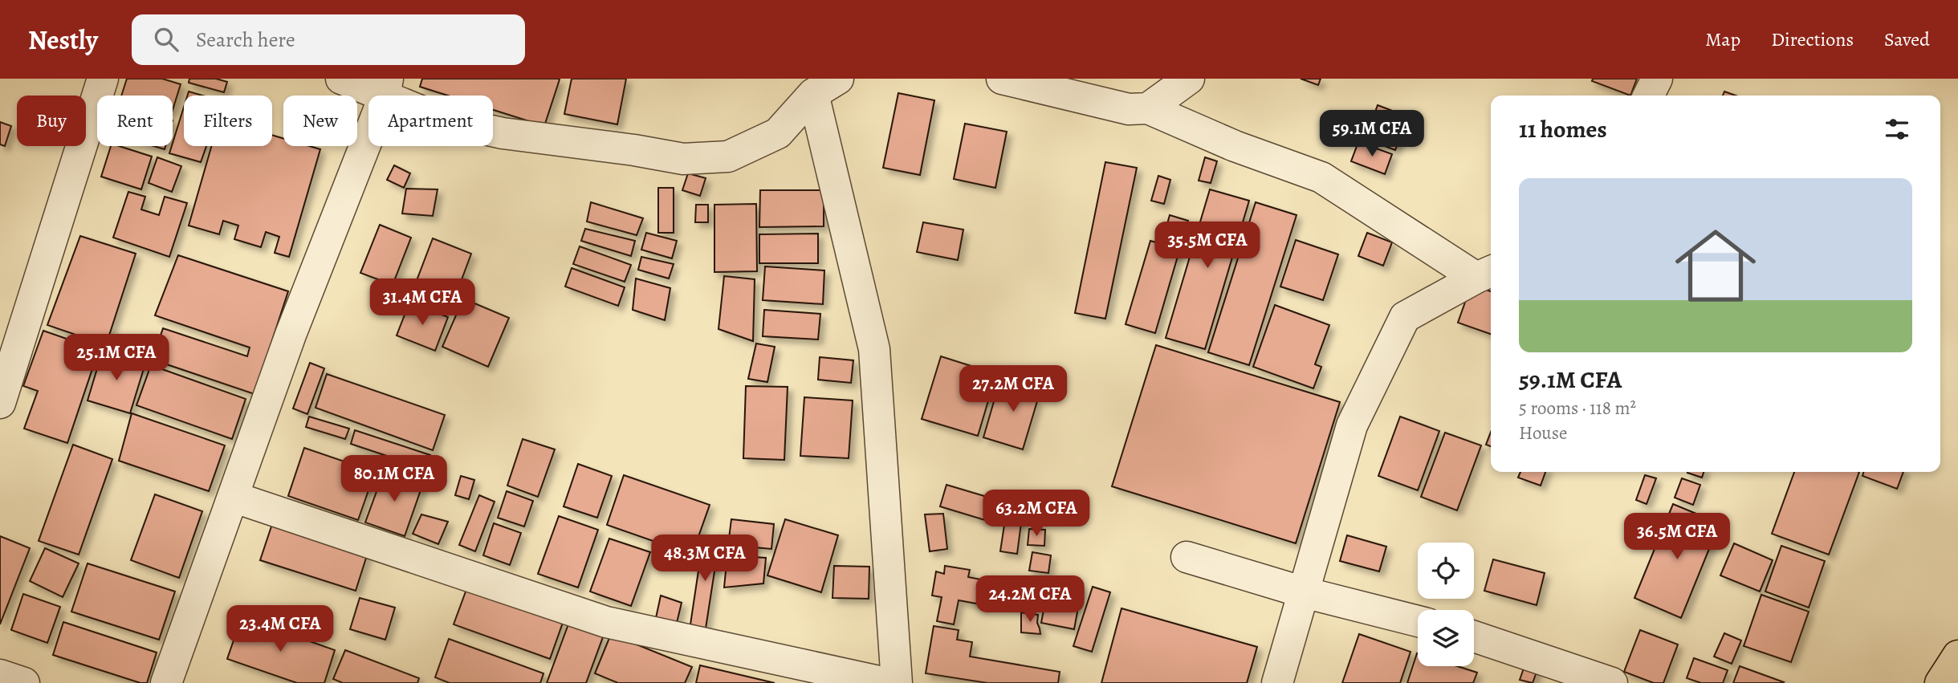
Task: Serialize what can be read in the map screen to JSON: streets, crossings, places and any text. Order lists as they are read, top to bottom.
{
  "page": {
    "header": "Nestly",
    "search": "Search here",
    "nav": ["Map", "Directions", "Saved"],
    "chip": [
      "Buy",
      "Rent",
      "Filters",
      "New",
      "Apartment"
    ],
    "heading": "11 homes",
    "price": [
      "59.1M CFA",
      "35.5M CFA",
      "31.4M CFA",
      "25.1M CFA",
      "27.2M CFA",
      "80.1M CFA",
      "63.2M CFA",
      "36.5M CFA",
      "48.3M CFA",
      "24.2M CFA",
      "23.4M CFA"
    ],
    "list": [
      {
        "name": "59.1M CFA",
        "note": "5 rooms · 118 m² · House"
      }
    ]
  }
}
